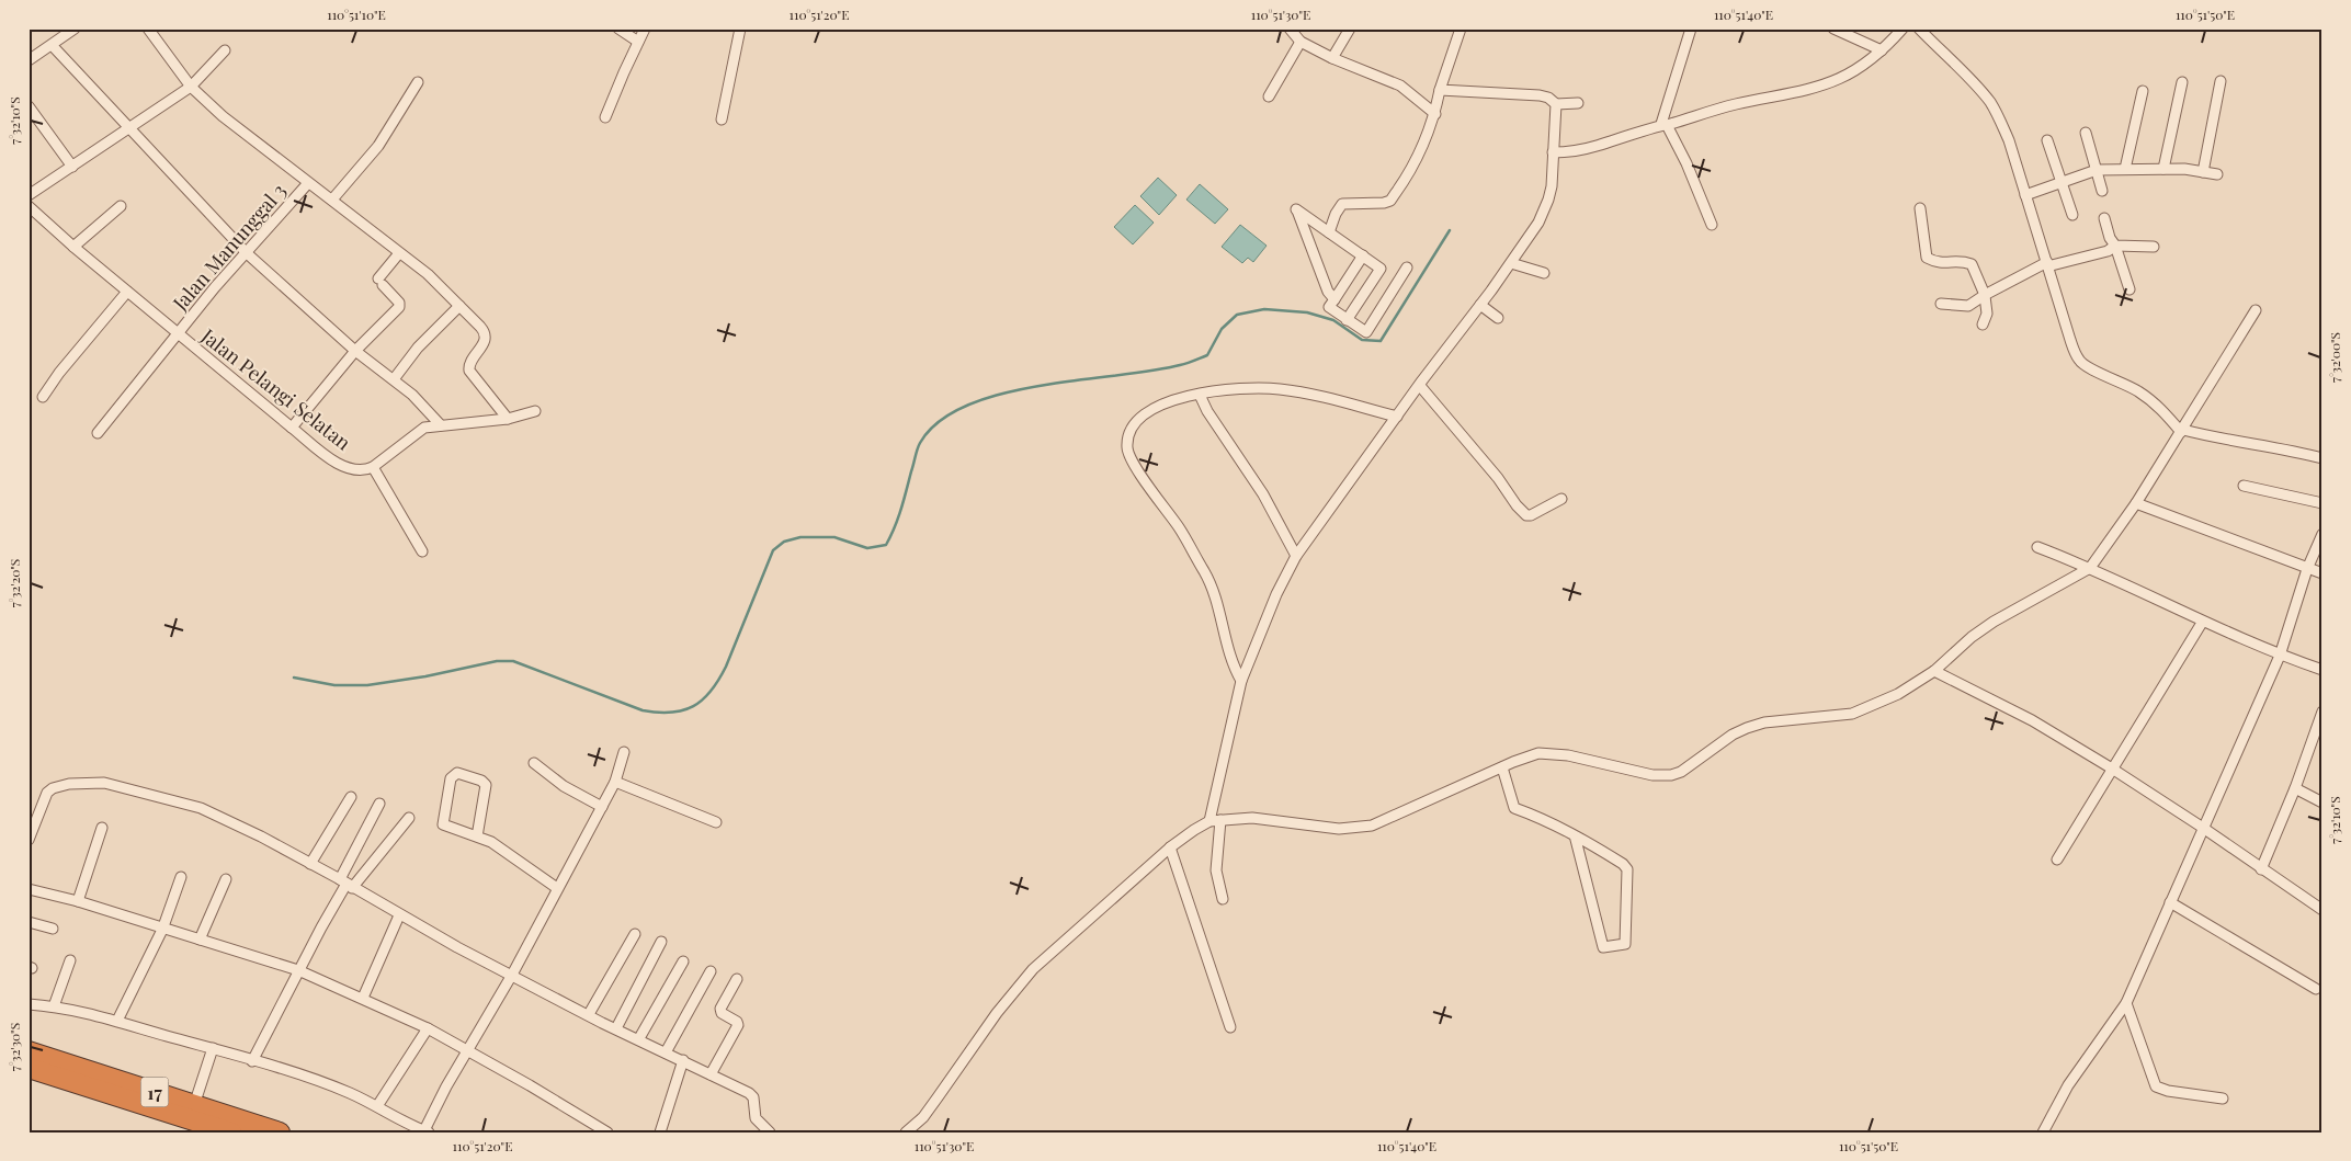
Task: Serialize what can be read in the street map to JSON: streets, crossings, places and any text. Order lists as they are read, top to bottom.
{
  "streets": {
    "highway": ["17"],
    "street": ["Jalan Manunggal 3", "Jalan Pelangi Selatan"]
  },
  "crossings": [
    ["Jalan Manunggal 3", "Jalan Pelangi Selatan"]
  ],
  "coordinates": [
    "110°51'10\"E",
    "110°51'20\"E",
    "110°51'30\"E",
    "110°51'40\"E",
    "110°51'50\"E",
    "7°32'10\"S",
    "7°32'00\"S",
    "7°32'20\"S",
    "7°32'30\"S"
  ]
}
